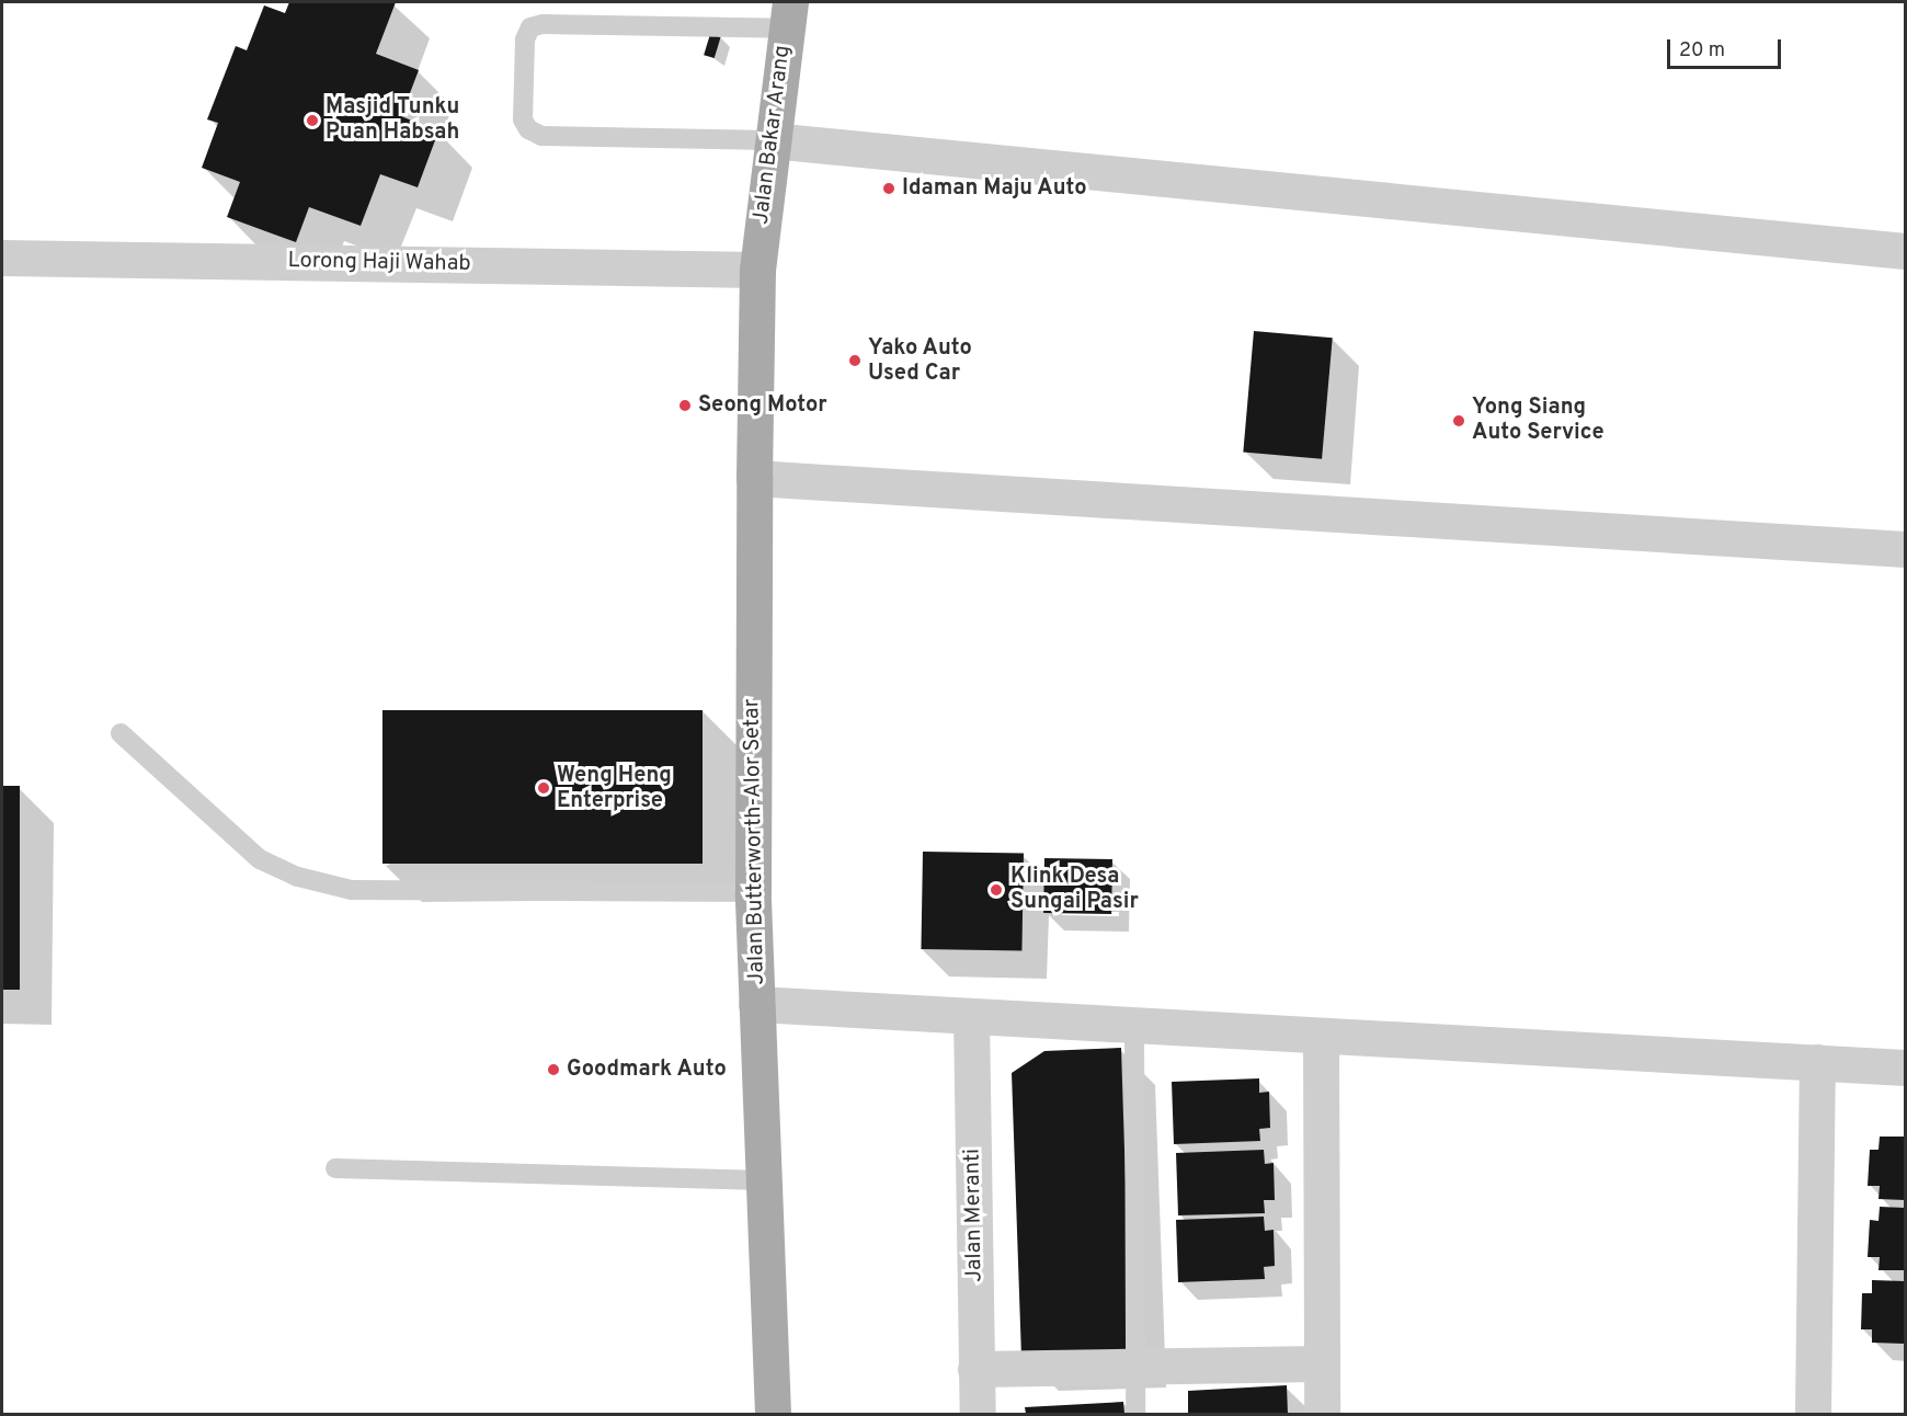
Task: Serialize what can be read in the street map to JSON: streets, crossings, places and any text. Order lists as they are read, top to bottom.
{
  "streets": {
    "main road": ["Jalan Bakar Arang", "Jalan Butterworth-Alor Setar"],
    "street": ["Lorong Haji Wahab", "Jalan Meranti"]
  },
  "crossings": [
    ["Jalan Bakar Arang", "Lorong Haji Wahab"],
    ["Jalan Bakar Arang", "Jalan Butterworth-Alor Setar"],
    ["Lorong Haji Wahab", "Jalan Butterworth-Alor Setar"]
  ],
  "places": [
    "Masjid Tunku Puan Habsah",
    "Idaman Maju Auto",
    "Yako Auto Used Car",
    "Seong Motor",
    "Yong Siang Auto Service",
    "Weng Heng Enterprise",
    "Klink Desa Sungai Pasir",
    "Goodmark Auto"
  ],
  "scale_bar": "20 m"
}
